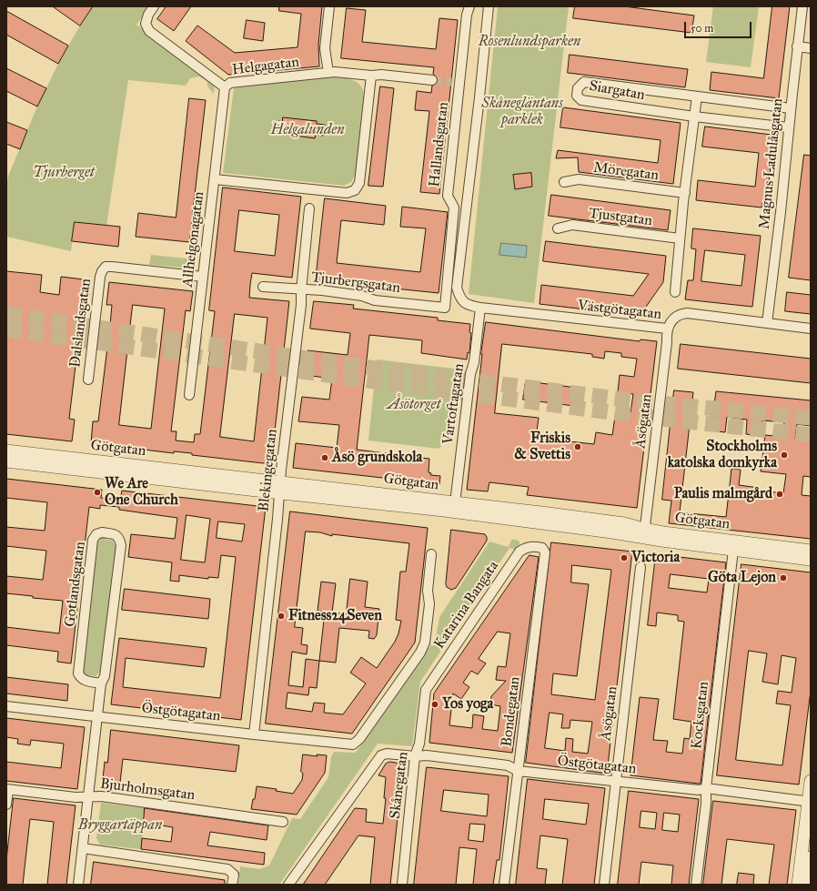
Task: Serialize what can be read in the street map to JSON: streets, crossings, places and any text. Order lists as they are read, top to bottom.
{
  "streets": {
    "street": [
      "Helgagatan",
      "Siargatan",
      "Hallandsgatan",
      "Magnus Ladulåsgatan",
      "Möregatan",
      "Tjustgatan",
      "Allhelgonagatan",
      "Tjurbergsgatan",
      "Västgötagatan",
      "Dalslandsgatan",
      "Vartoftagatan",
      "Åsögatan",
      "Götgatan",
      "Blekingegatan",
      "Gotlandsgatan",
      "Katarina Bangata",
      "Bondegatan",
      "Östgötagatan",
      "Kocksgatan",
      "Skånegatan",
      "Bjurholmsgatan"
    ]
  },
  "crossings": [
    ["Helgagatan", "Allhelgonagatan"],
    ["Siargatan", "Magnus Ladulåsgatan"],
    ["Hallandsgatan", "Tjurbergsgatan"],
    ["Magnus Ladulåsgatan", "Västgötagatan"],
    ["Allhelgonagatan", "Dalslandsgatan"],
    ["Tjurbergsgatan", "Blekingegatan"],
    ["Västgötagatan", "Vartoftagatan"],
    ["Västgötagatan", "Åsögatan"],
    ["Vartoftagatan", "Götgatan"],
    ["Åsögatan", "Götgatan"],
    ["Åsögatan", "Östgötagatan"],
    ["Götgatan", "Blekingegatan"],
    ["Götgatan", "Kocksgatan"],
    ["Blekingegatan", "Östgötagatan"],
    ["Gotlandsgatan", "Östgötagatan"],
    ["Gotlandsgatan", "Bjurholmsgatan"],
    ["Katarina Bangata", "Bondegatan"],
    ["Katarina Bangata", "Östgötagatan"],
    ["Katarina Bangata", "Skånegatan"],
    ["Bondegatan", "Östgötagatan"],
    ["Östgötagatan", "Kocksgatan"],
    ["Östgötagatan", "Skånegatan"]
  ],
  "parks": [
    "Rosenlundsparken",
    "Skånegläntans parklek",
    "Helgalunden",
    "Tjurberget",
    "Åsötorget",
    "Bryggartäppan"
  ],
  "places": [
    "Friskis & Svettis",
    "Stockholms katolska domkyrka",
    "Åsö grundskola",
    "We Are One Church",
    "Paulis malmgård",
    "Victoria",
    "Göta Lejon",
    "Fitness24Seven",
    "Yos yoga"
  ],
  "scale_bar": "50 m"
}
